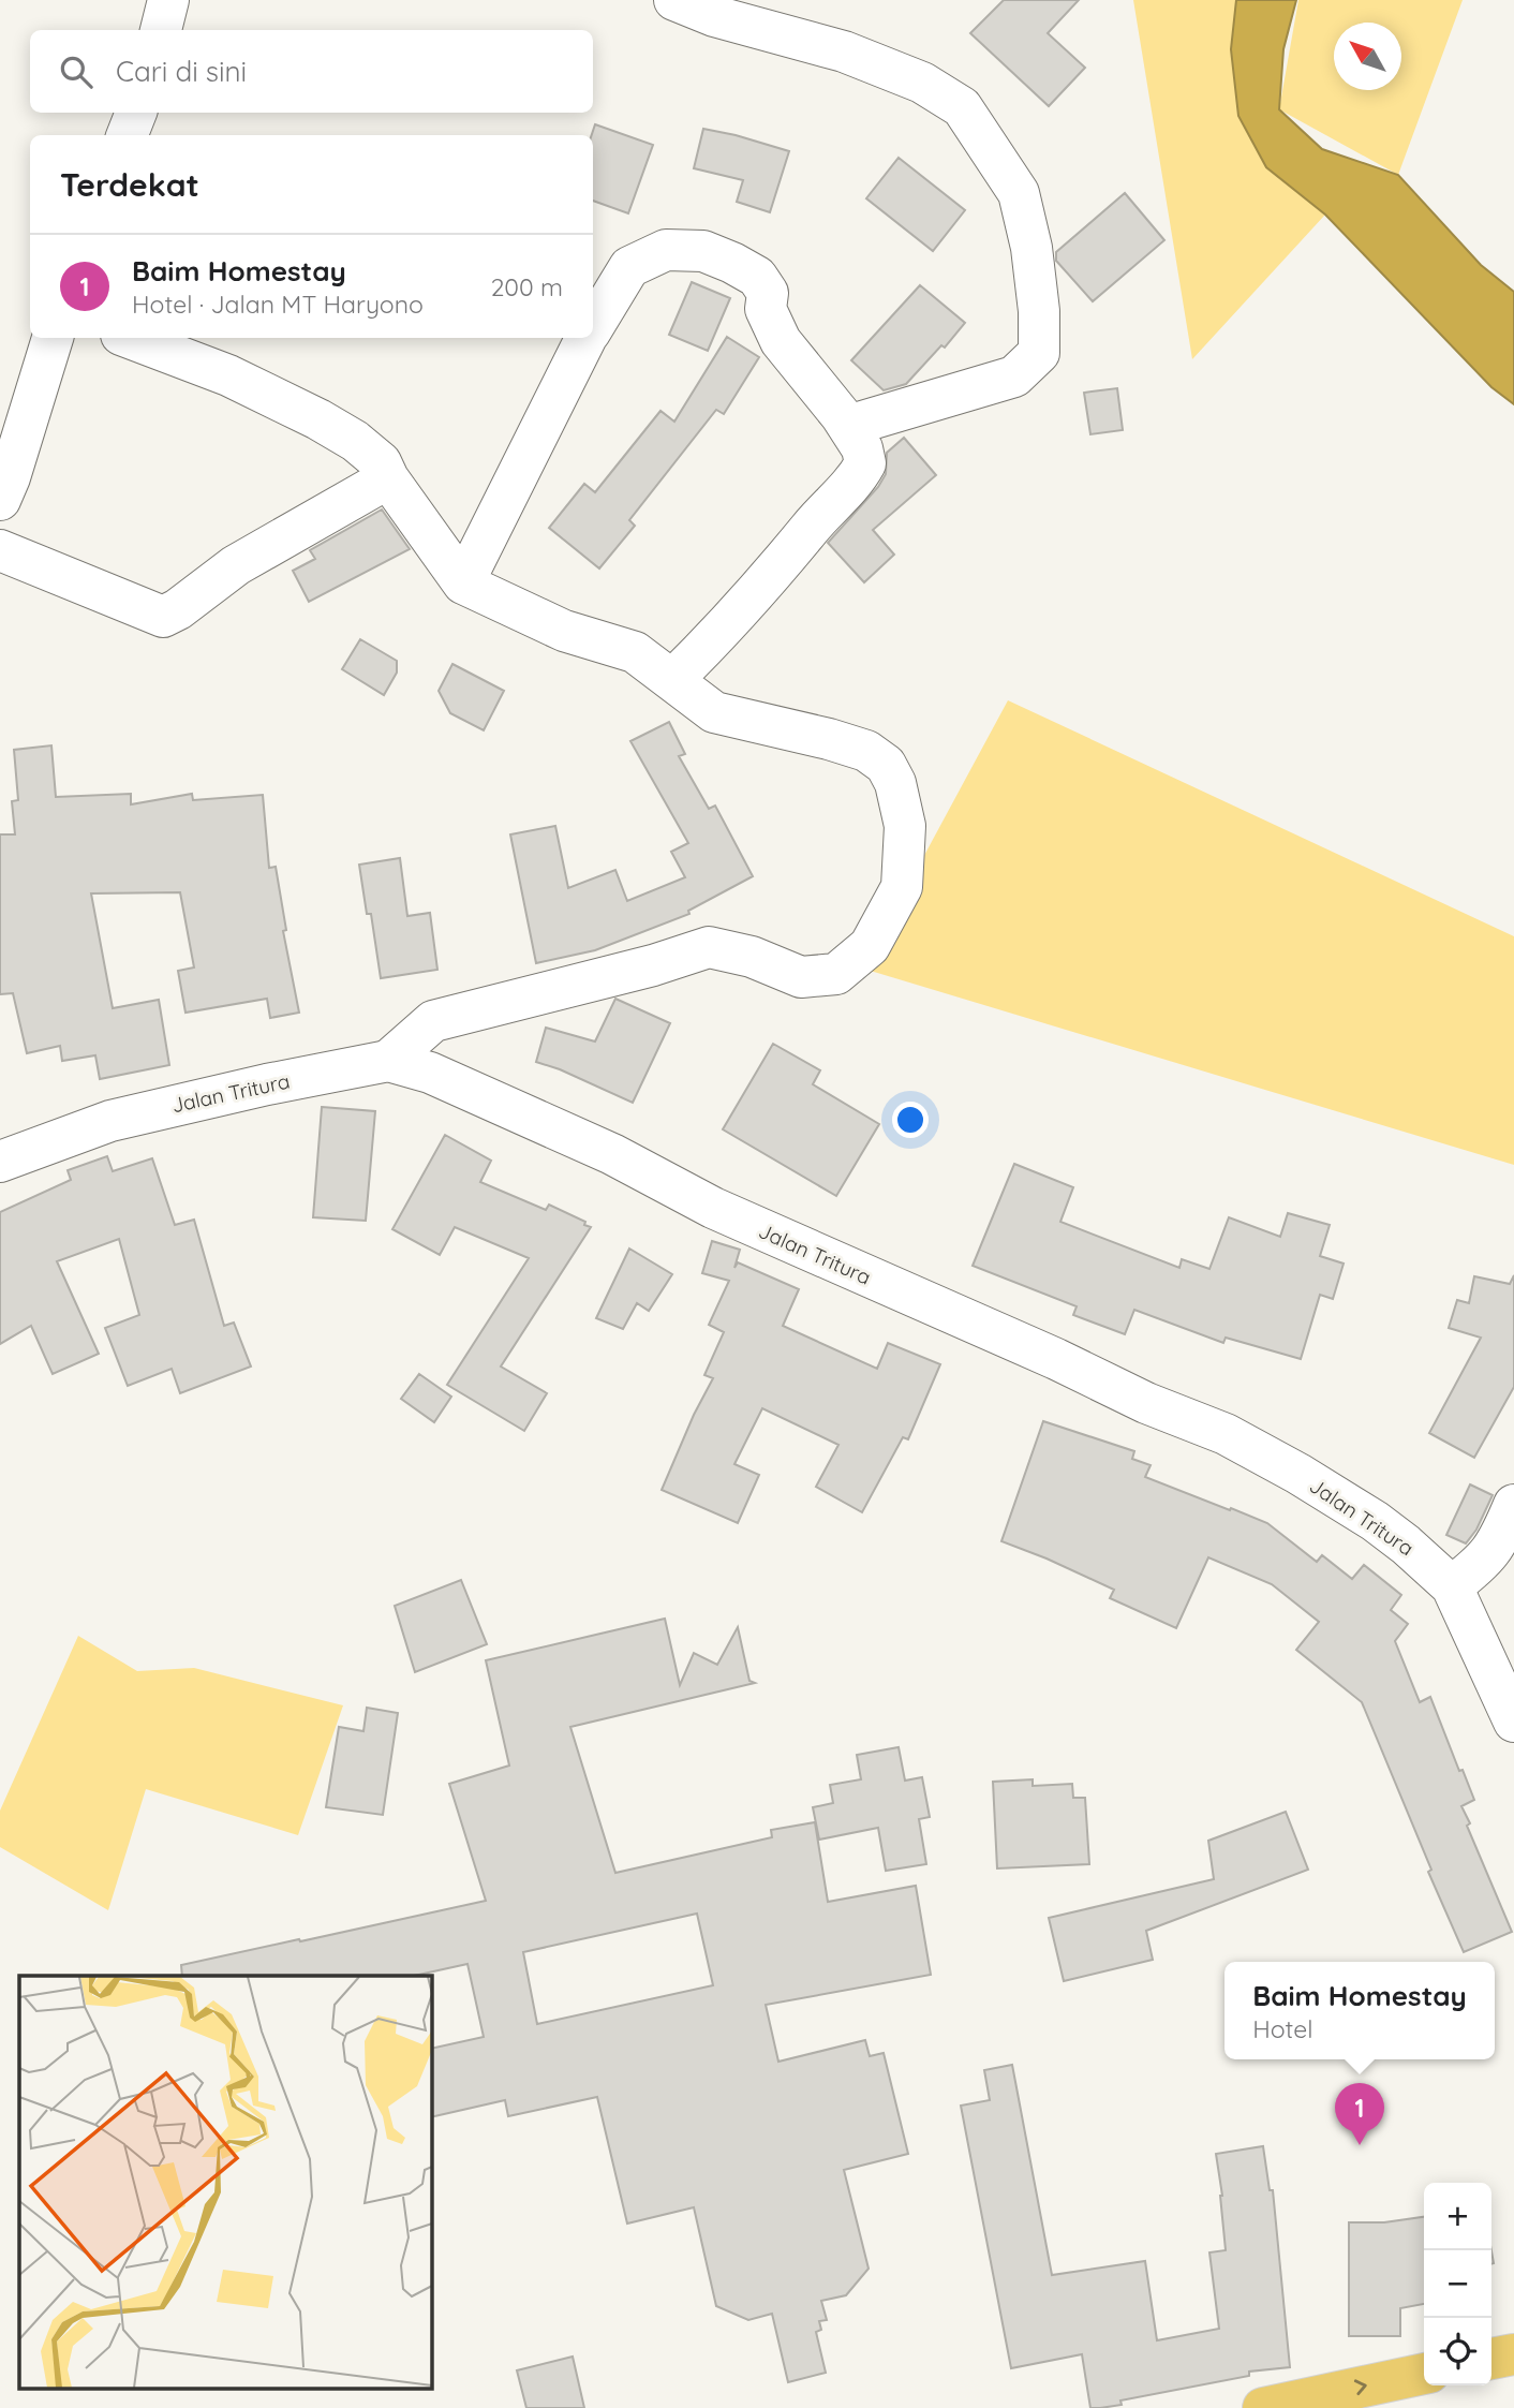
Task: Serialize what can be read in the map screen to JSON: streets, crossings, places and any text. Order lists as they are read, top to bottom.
{
  "streets": {
    "street": ["Jalan Tritura"]
  },
  "north": "top left",
  "page": {
    "search": "Cari di sini",
    "heading": "Terdekat",
    "list": [
      {
        "mark": "1",
        "name": "Baim Homestay",
        "note": "Hotel · Jalan MT Haryono",
        "value": "200 m"
      }
    ],
    "popup": ["Baim Homestay", "Hotel"],
    "pins": "1",
    "map_buttons": ["+", "−"]
  }
}
